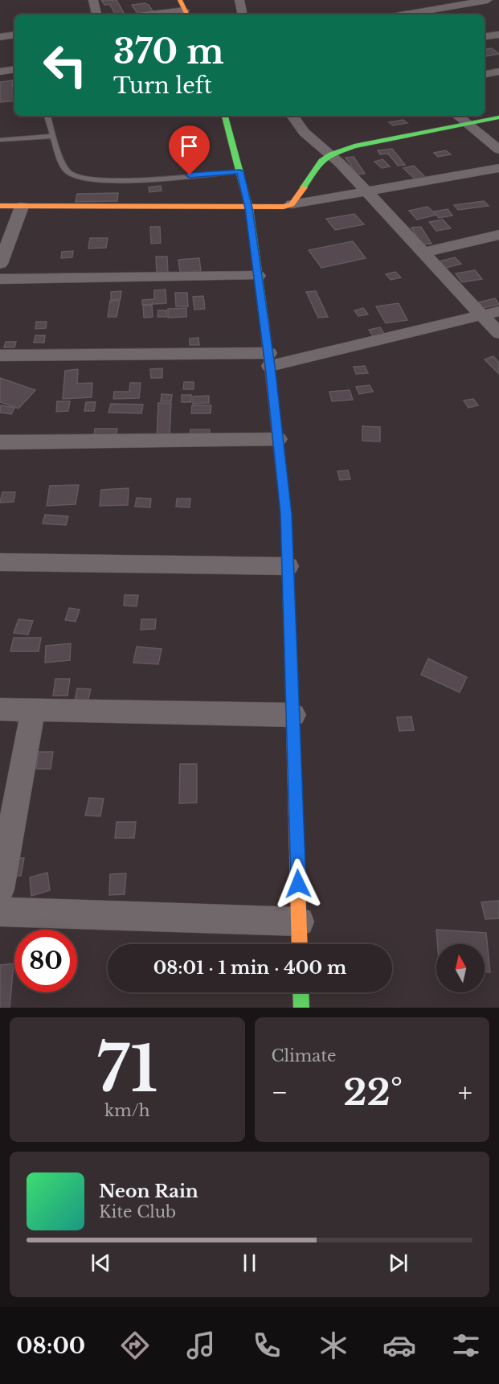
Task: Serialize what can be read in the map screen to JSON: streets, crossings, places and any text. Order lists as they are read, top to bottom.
{
  "north": "top",
  "page": {
    "turn": ["370 m", "Turn left"],
    "limit": "80",
    "trip": "08:01 · 1 min · 400 m",
    "tile": [
      ["71", "km/h"],
      "Climate"
    ],
    "heat": ["−", "22°", "+"],
    "song": ["Neon Rain", "Kite Club"],
    "tabs": "08:00"
  }
}
